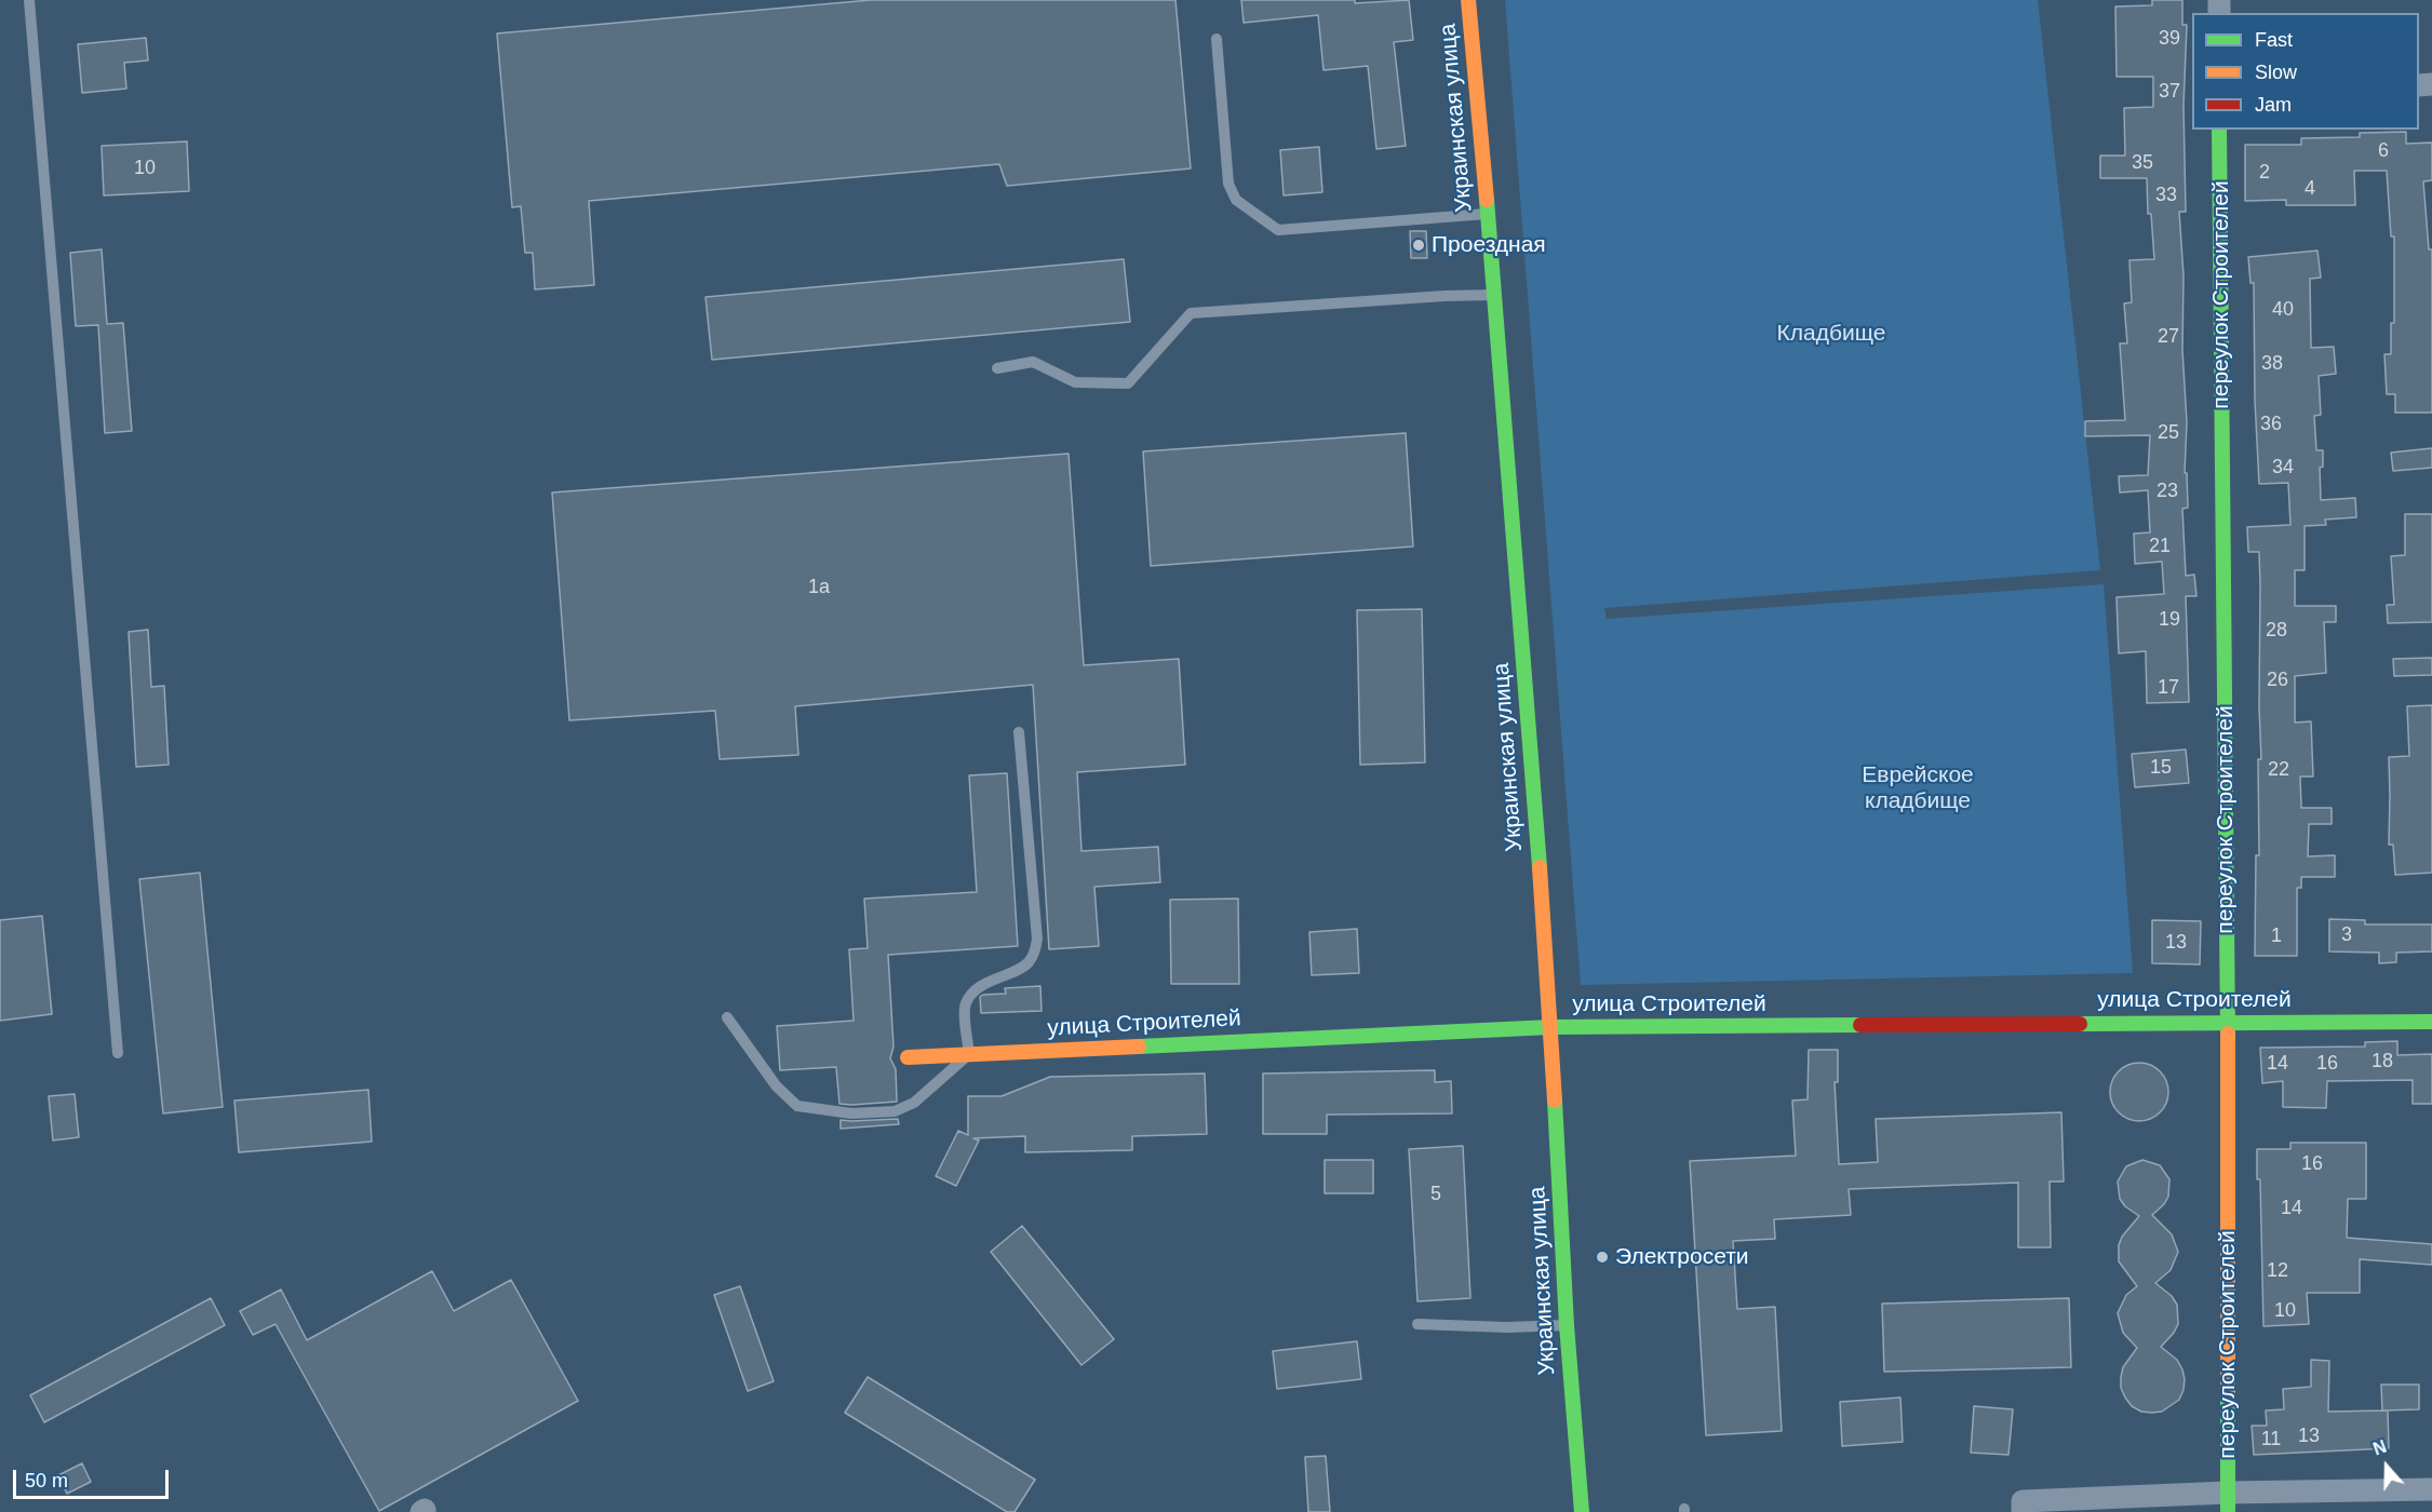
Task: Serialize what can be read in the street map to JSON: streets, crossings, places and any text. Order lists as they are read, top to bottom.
{
  "streets": {
    "street": ["Украинская улица", "переулок Строителей", "улица Строителей"]
  },
  "crossings": [
    ["Украинская улица", "улица Строителей"],
    ["переулок Строителей", "улица Строителей"]
  ],
  "parks": ["Кладбище", "Еврейское кладбище"],
  "places": ["Проездная", "Электросети"],
  "house_numbers": [
    "39",
    "37",
    "6",
    "35",
    "10",
    "2",
    "4",
    "33",
    "40",
    "27",
    "38",
    "36",
    "25",
    "34",
    "23",
    "21",
    "1а",
    "19",
    "28",
    "26",
    "17",
    "15",
    "22",
    "3",
    "1",
    "13",
    "18",
    "14",
    "16",
    "16",
    "5",
    "14",
    "12",
    "10",
    "13",
    "11"
  ],
  "legend": ["Fast", "Slow", "Jam"],
  "scale_bar": "50 m",
  "north": "top"
}
